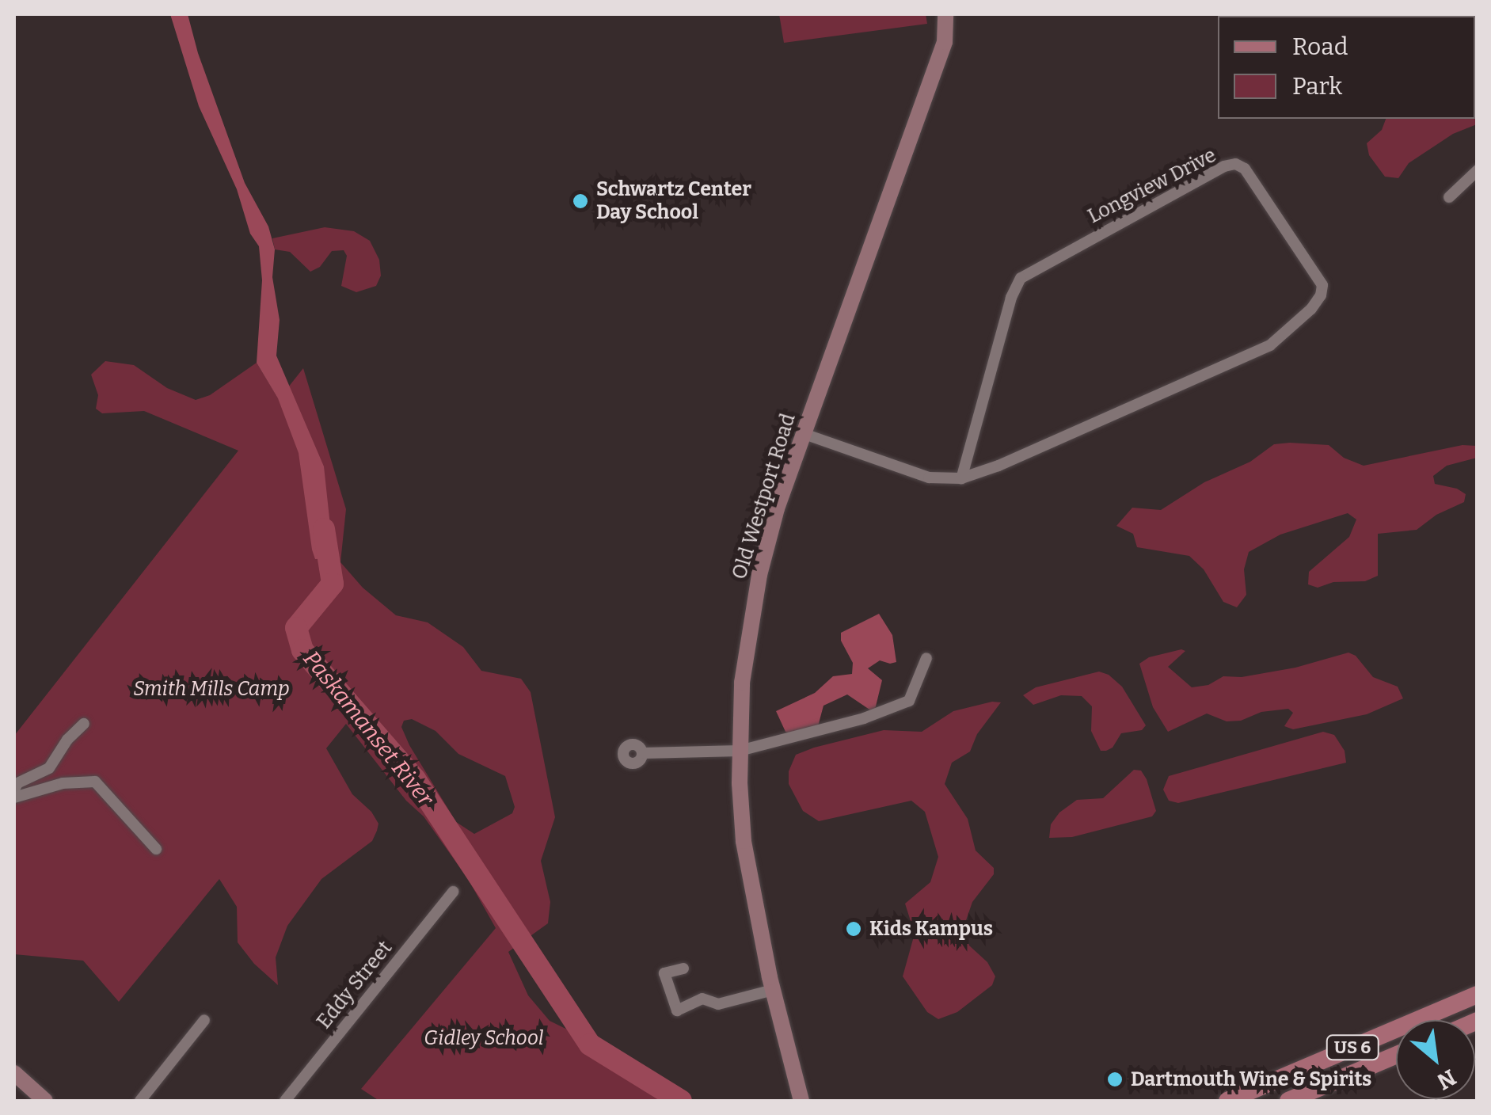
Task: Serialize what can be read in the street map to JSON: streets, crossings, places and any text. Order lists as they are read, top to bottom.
{
  "streets": {
    "main road": ["Old Westport Road", "US 6"],
    "street": ["Longview Drive", "Eddy Street"]
  },
  "crossings": [
    ["Longview Drive", "Old Westport Road"]
  ],
  "water": ["Paskamanset River"],
  "parks": ["Smith Mills Camp", "Gidley School"],
  "places": ["Schwartz Center Day School", "Kids Kampus", "Dartmouth Wine & Spirits"],
  "legend": ["Road", "Park"],
  "north": "bottom right"
}
